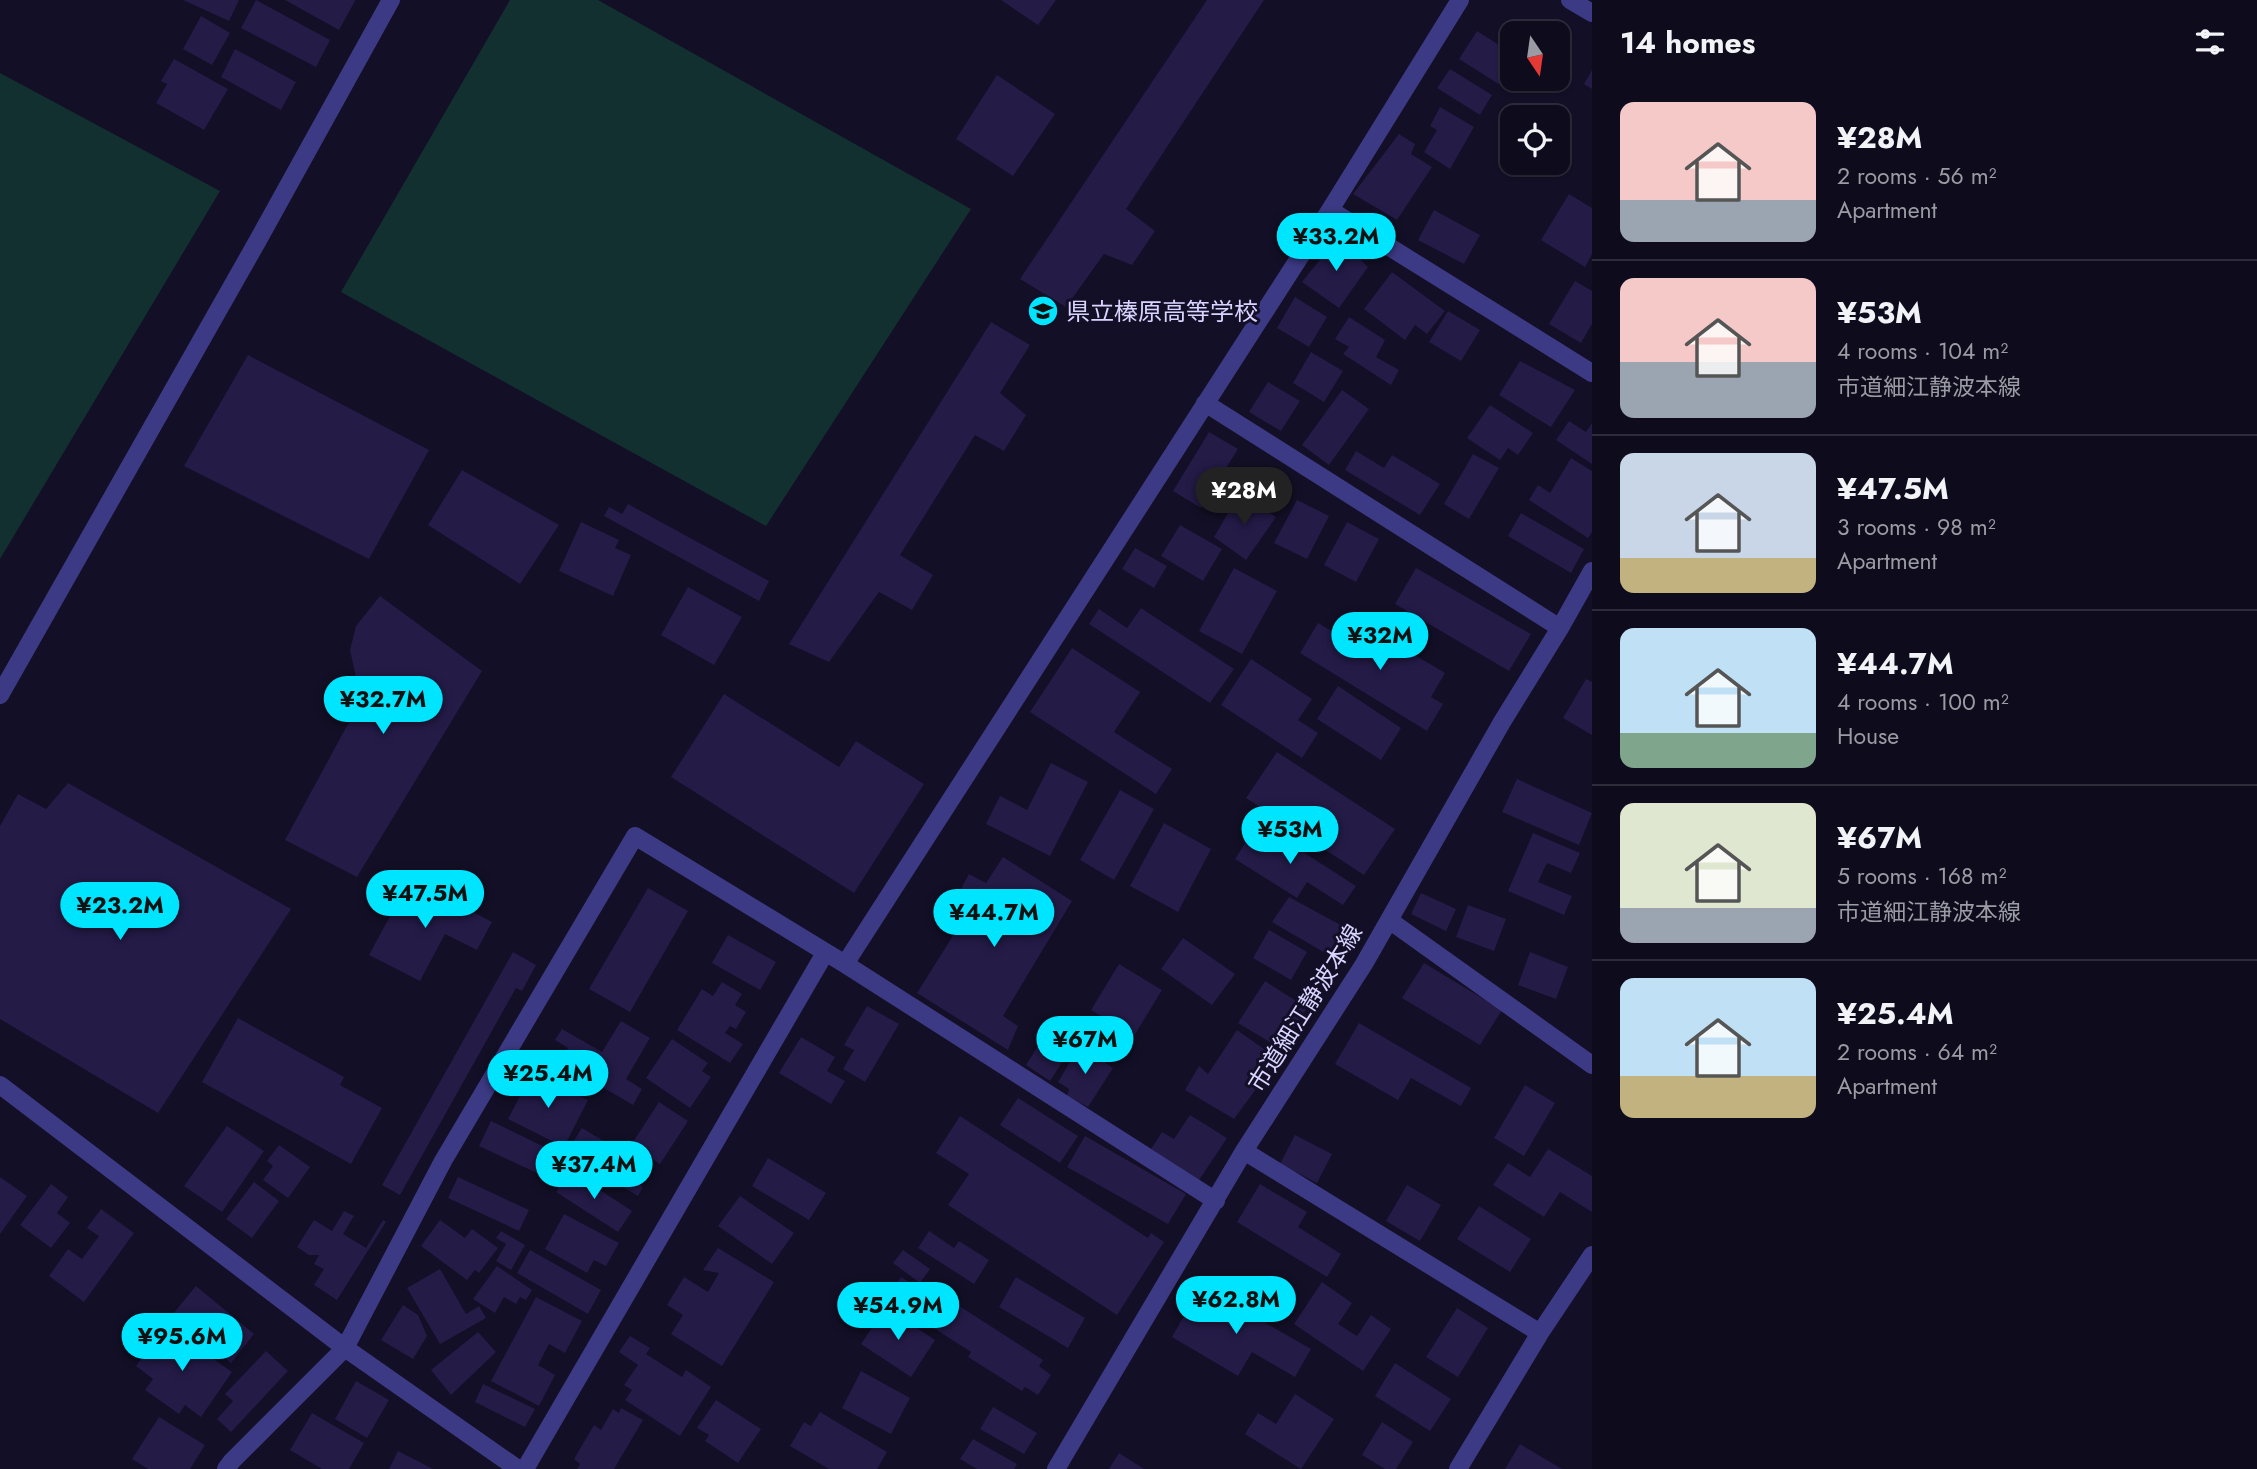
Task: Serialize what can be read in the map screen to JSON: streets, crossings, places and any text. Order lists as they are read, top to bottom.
{
  "streets": {
    "street": ["市道細江静波本線"]
  },
  "places": {
    "school or university": ["県立榛原高等学校"]
  },
  "north": "bottom",
  "page": {
    "heading": "14 homes",
    "list": [
      {
        "name": "¥28M",
        "note": "2 rooms · 56 m² · Apartment"
      },
      {
        "name": "¥53M",
        "note": "4 rooms · 104 m² · 市道細江静波本線"
      },
      {
        "name": "¥47.5M",
        "note": "3 rooms · 98 m² · Apartment"
      },
      {
        "name": "¥44.7M",
        "note": "4 rooms · 100 m² · House"
      },
      {
        "name": "¥67M",
        "note": "5 rooms · 168 m² · 市道細江静波本線"
      },
      {
        "name": "¥25.4M",
        "note": "2 rooms · 64 m² · Apartment"
      }
    ],
    "price": [
      "¥33.2M",
      "¥28M",
      "¥32M",
      "¥32.7M",
      "¥53M",
      "¥47.5M",
      "¥23.2M",
      "¥44.7M",
      "¥67M",
      "¥25.4M",
      "¥37.4M",
      "¥62.8M",
      "¥54.9M",
      "¥95.6M"
    ]
  }
}
